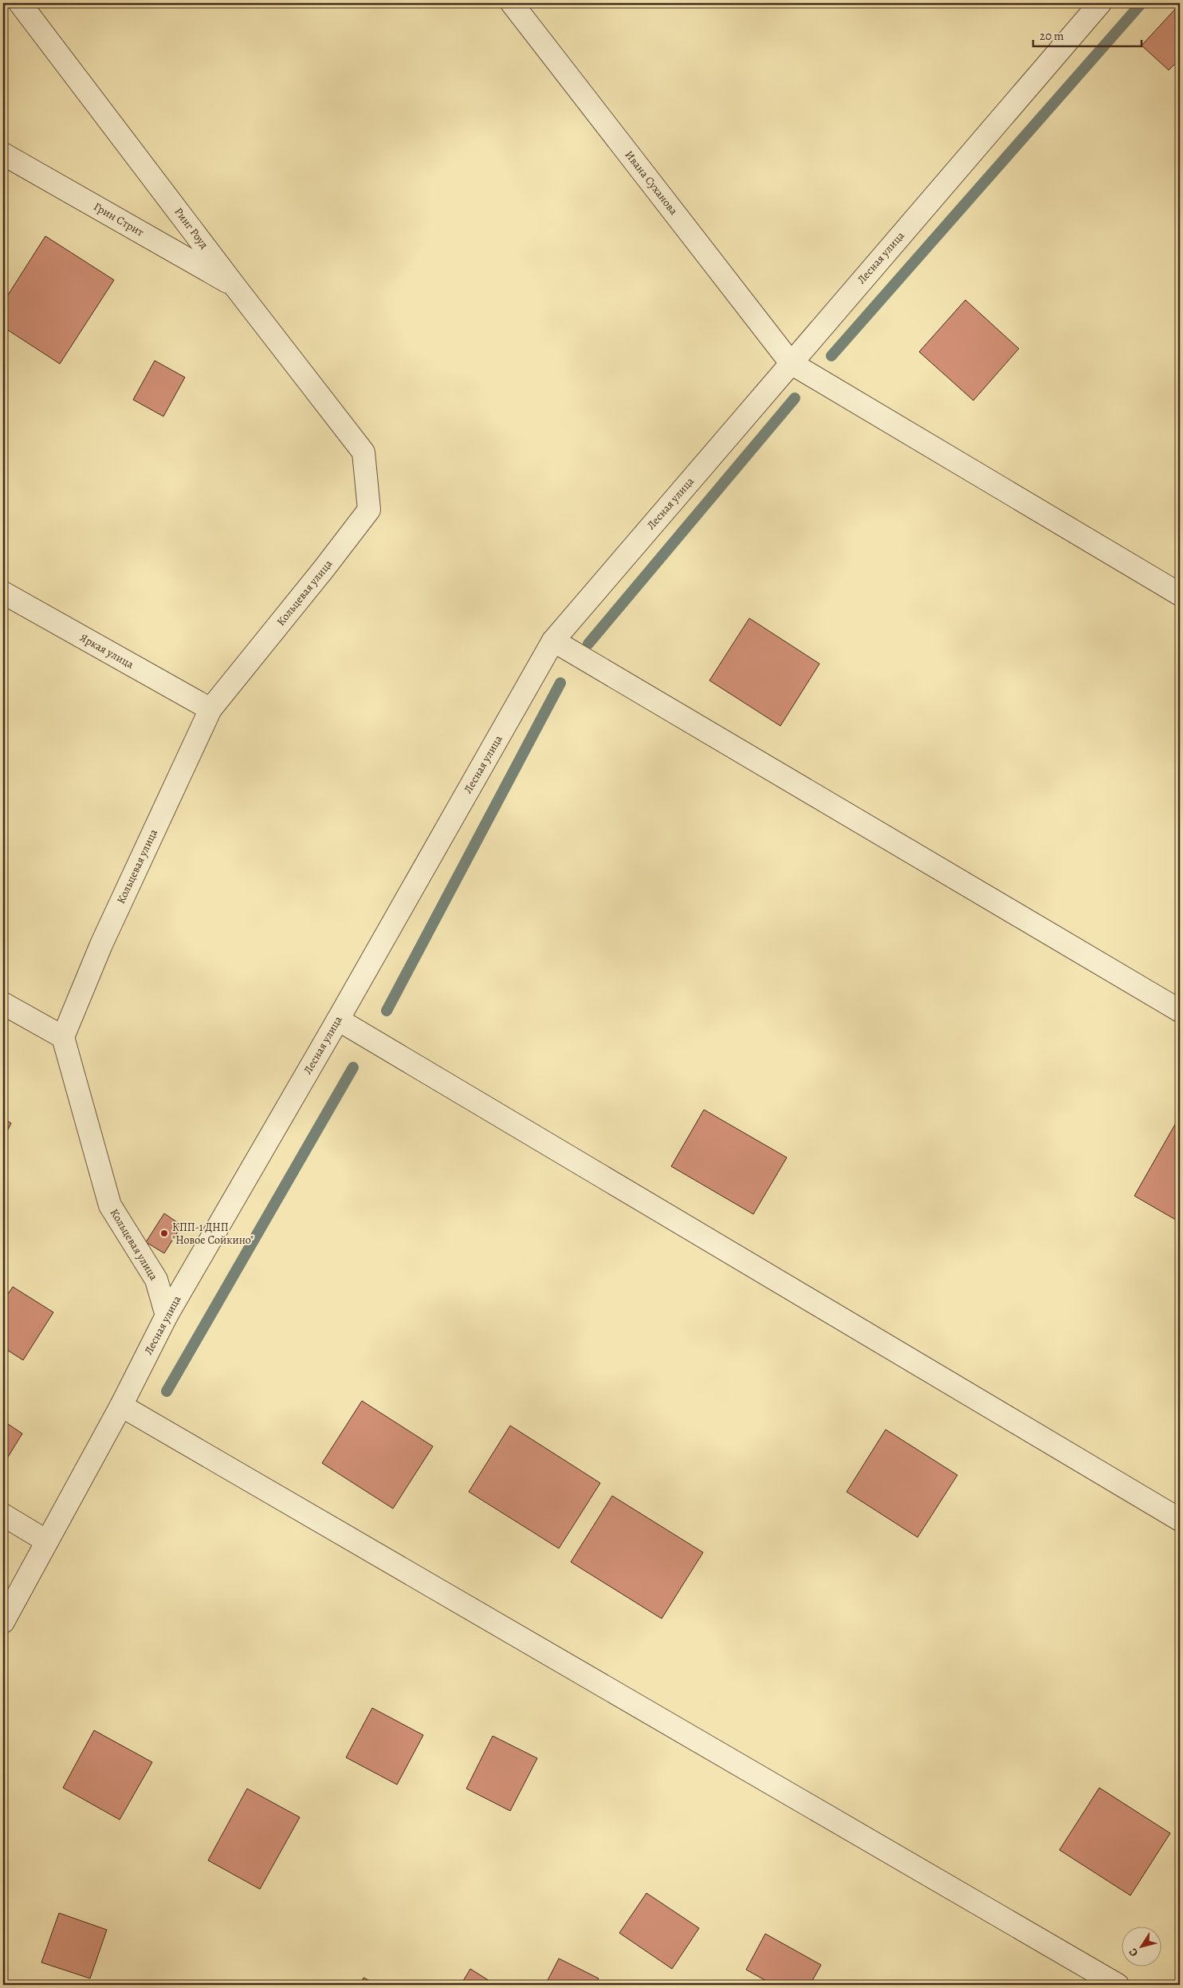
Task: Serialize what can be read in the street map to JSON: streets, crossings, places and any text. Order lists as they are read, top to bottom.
{
  "streets": {
    "street": [
      "Ивана Суханова",
      "Грин Стрит",
      "Ринг Роуд",
      "Лесная улица",
      "Кольцевая улица",
      "Яркая улица"
    ]
  },
  "crossings": [
    ["Ивана Суханова", "Лесная улица"],
    ["Грин Стрит", "Ринг Роуд"],
    ["Ринг Роуд", "Кольцевая улица"],
    ["Лесная улица", "Кольцевая улица"],
    ["Кольцевая улица", "Яркая улица"]
  ],
  "places": ["КПП-1 ДНП \"Новое Сойкино\""],
  "scale_bar": "20 m",
  "north": "bottom left"
}
